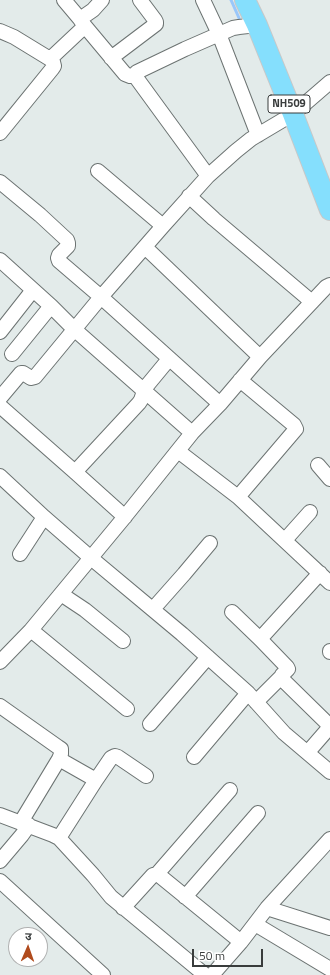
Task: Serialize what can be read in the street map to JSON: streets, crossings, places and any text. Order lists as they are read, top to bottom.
{
  "streets": {
    "highway": ["NH509"]
  },
  "scale_bar": "50 m",
  "north": "top"
}
